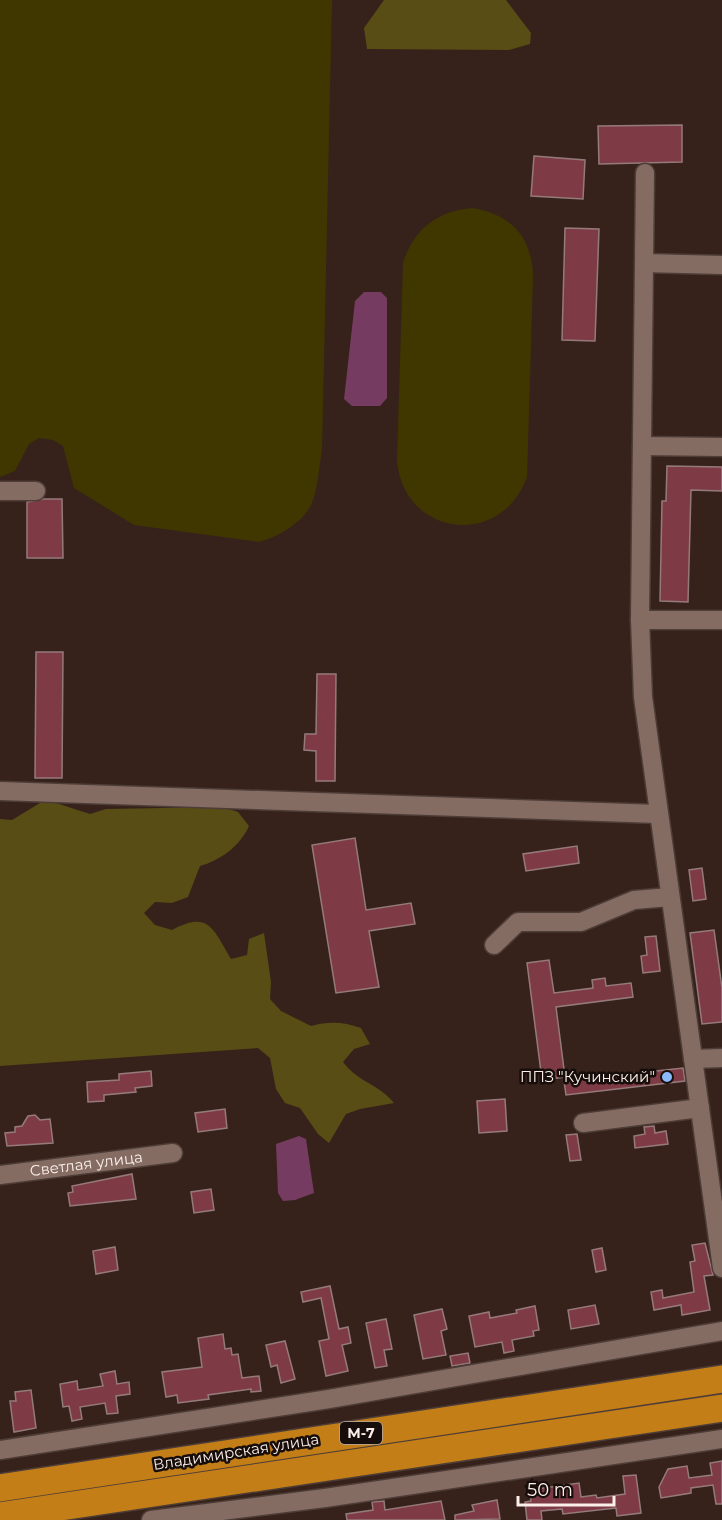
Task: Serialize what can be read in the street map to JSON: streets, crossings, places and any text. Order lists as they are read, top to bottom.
{
  "streets": {
    "highway": ["М-7", "Владимирская улица"],
    "street": ["Светлая улица"]
  },
  "places": ["ППЗ \"Кучинский\""],
  "scale_bar": "50 m"
}
